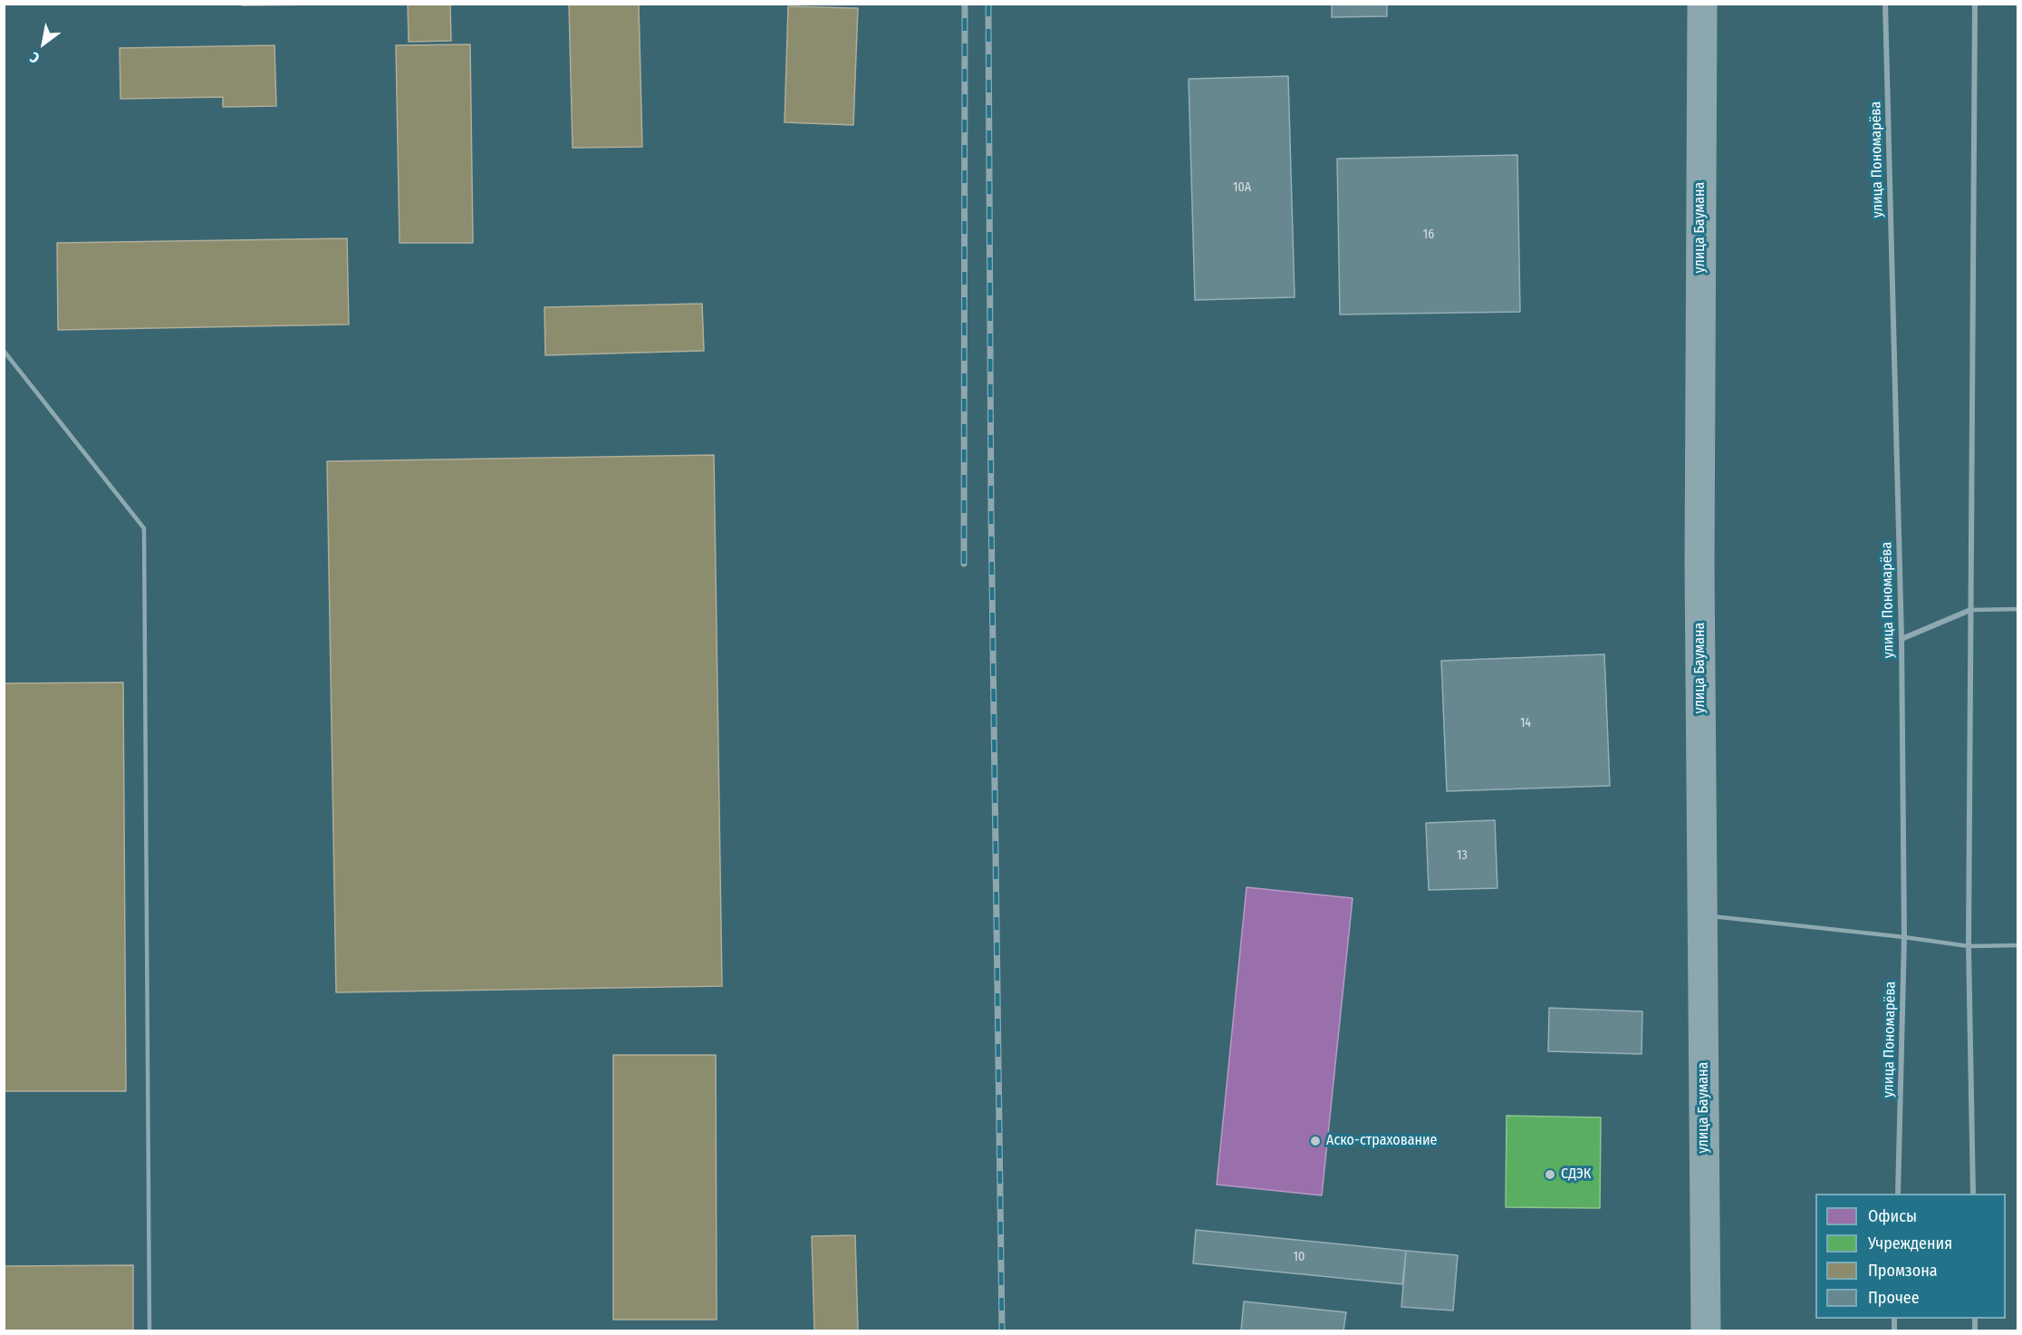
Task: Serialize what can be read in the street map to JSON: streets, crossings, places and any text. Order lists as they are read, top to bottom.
{
  "streets": {
    "main road": ["улица Баумана"],
    "street": ["улица Пономарёва"]
  },
  "places": ["Аско-страхование", "СДЭК"],
  "house_numbers": [
    "10А",
    "16",
    "14",
    "13",
    "10"
  ],
  "legend": [
    "Офисы",
    "Учреждения",
    "Промзона",
    "Прочее"
  ],
  "north": "bottom left"
}
